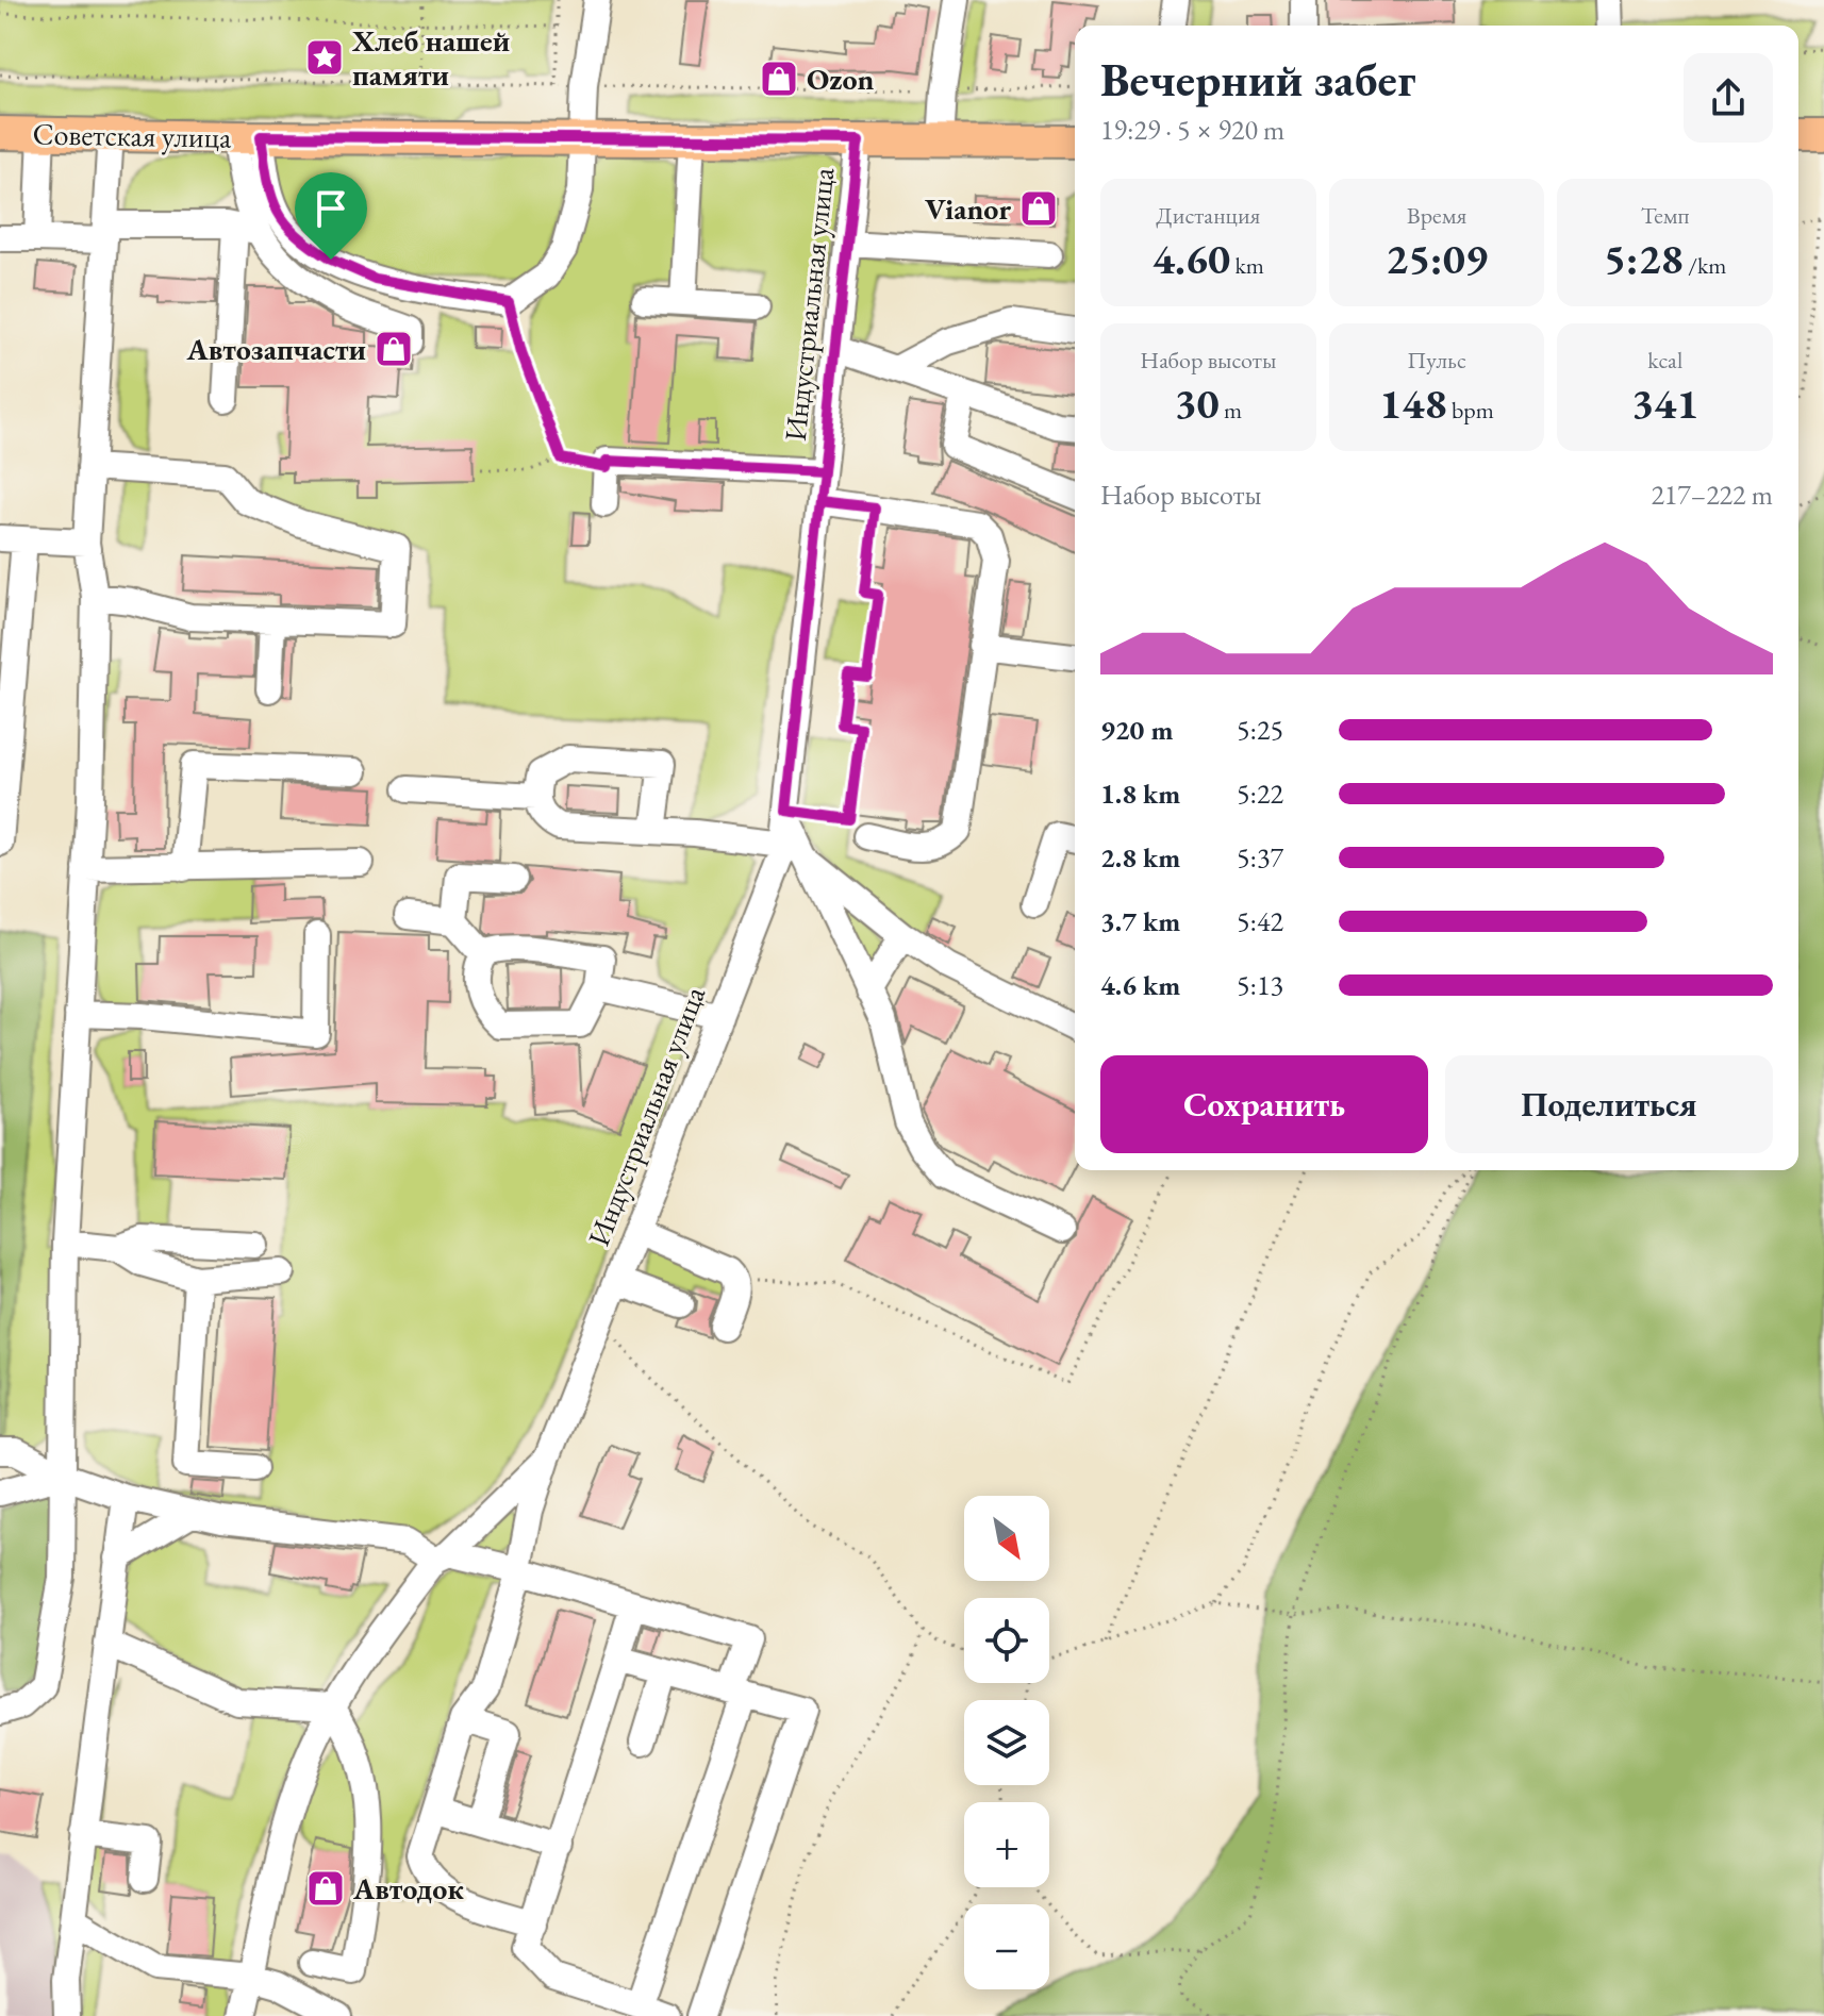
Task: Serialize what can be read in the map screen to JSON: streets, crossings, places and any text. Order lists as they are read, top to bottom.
{
  "streets": {
    "main road": ["Советская улица"],
    "street": ["Индустриальная улица"]
  },
  "crossings": [
    ["Советская улица", "Индустриальная улица"]
  ],
  "places": {
    "place": ["Хлеб нашей памяти"],
    "shop": [
      "Ozon",
      "Vianor",
      "Автозапчасти",
      "Автодок"
    ]
  },
  "north": "bottom right",
  "page": {
    "heading": ["Вечерний забег", "19:29 · 5 × 920 m"],
    "stats": [
      ["Дистанция", "4.60 km"],
      ["Время", "25:09"],
      ["Темп", "5:28 /km"],
      ["Набор высоты", "30 m"],
      ["Пульс", "148 bpm"],
      ["kcal", "341"]
    ],
    "chart": ["Набор высоты", "217–222 m"],
    "list": [
      {
        "name": "920 m",
        "note": "5:25"
      },
      {
        "name": "1.8 km",
        "note": "5:22"
      },
      {
        "name": "2.8 km",
        "note": "5:37"
      },
      {
        "name": "3.7 km",
        "note": "5:42"
      },
      {
        "name": "4.6 km",
        "note": "5:13"
      }
    ],
    "buttons": ["Сохранить", "Поделиться"],
    "map_buttons": ["+", "−"]
  }
}
